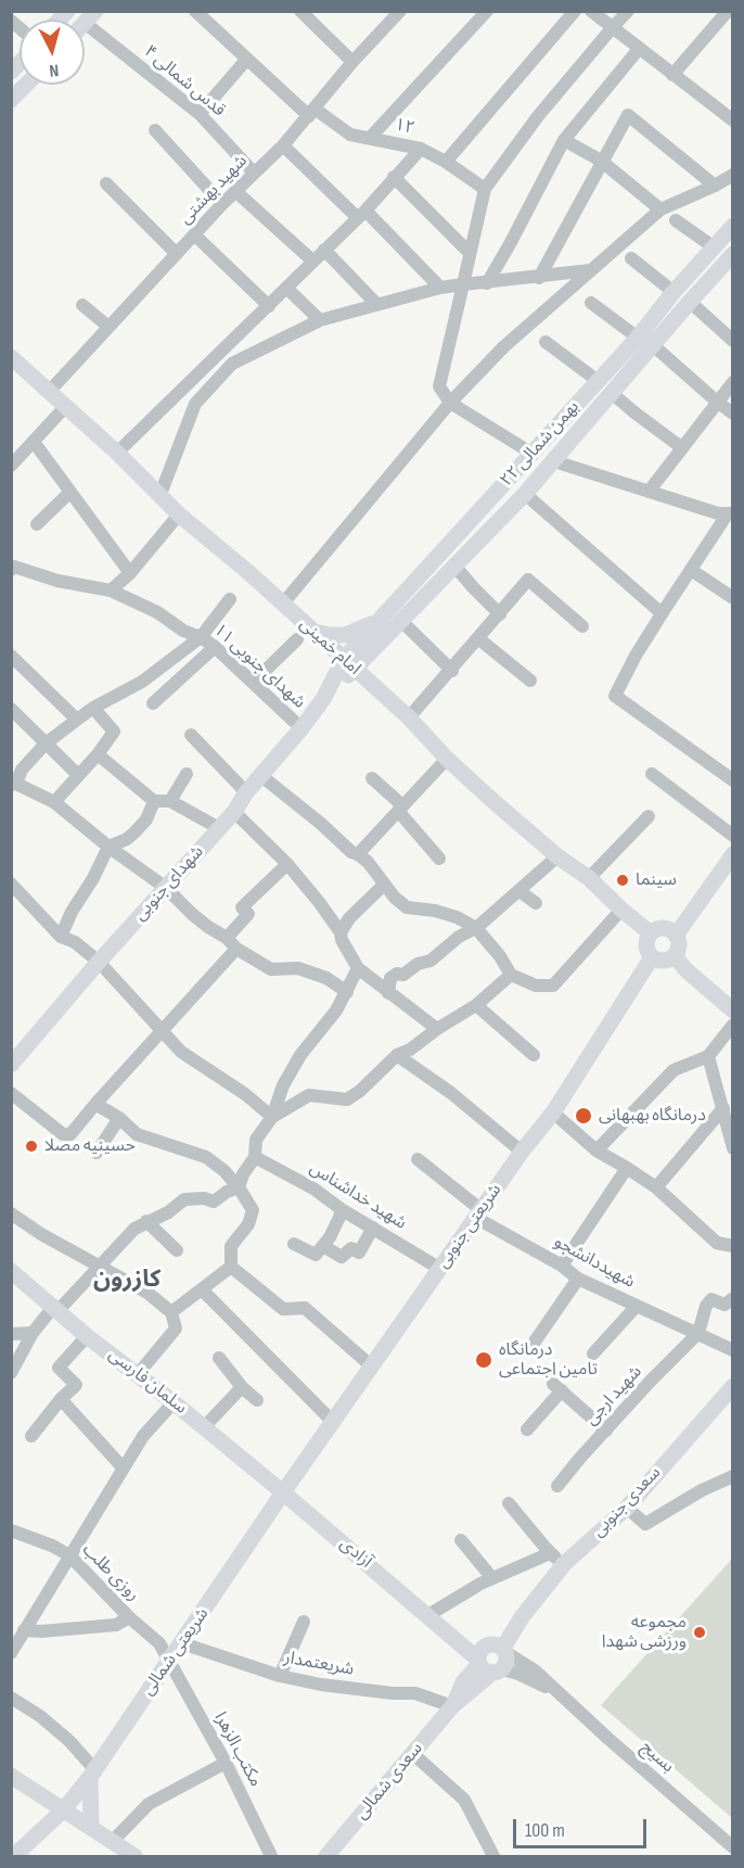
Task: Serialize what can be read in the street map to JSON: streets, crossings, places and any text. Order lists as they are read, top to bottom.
{
  "streets": {
    "main road": [
      "۲۲ بهمن شمالی",
      "امام خمینی",
      "شهدای جنوبی",
      "شریعتی جنوبی",
      "سلمان فارسی",
      "سعدی جنوبی",
      "آزادی",
      "شریعتی شمالی",
      "سعدی شمالی"
    ],
    "street": [
      "قدس شمالی ۴",
      "۱۲",
      "شهید بهشتی",
      "۱۱ شهدای جنوبی",
      "شهید خداشناس",
      "شهیددانشجو",
      "شهید ارجی",
      "روزی طلب",
      "شریعتمدار",
      "مکتب الزهرا",
      "بسیج"
    ]
  },
  "crossings": [
    ["قدس شمالی ۴", "شهید بهشتی"],
    ["۱۲", "شهید بهشتی"],
    ["شهید بهشتی", "امام خمینی"],
    ["۲۲ بهمن شمالی", "امام خمینی"],
    ["۲۲ بهمن شمالی", "شهدای جنوبی"],
    ["امام خمینی", "شهدای جنوبی"],
    ["امام خمینی", "شریعتی جنوبی"],
    ["۱۱ شهدای جنوبی", "شهدای جنوبی"],
    ["شهید خداشناس", "شریعتی جنوبی"],
    ["شریعتی جنوبی", "شهیددانشجو"],
    ["شریعتی جنوبی", "سلمان فارسی"],
    ["شریعتی جنوبی", "آزادی"],
    ["شریعتی جنوبی", "شریعتی شمالی"],
    ["شهیددانشجو", "شهید ارجی"],
    ["سلمان فارسی", "آزادی"],
    ["سلمان فارسی", "شریعتی شمالی"],
    ["سعدی جنوبی", "آزادی"],
    ["سعدی جنوبی", "بسیج"],
    ["سعدی جنوبی", "سعدی شمالی"],
    ["آزادی", "شریعتی شمالی"],
    ["آزادی", "بسیج"],
    ["آزادی", "سعدی شمالی"],
    ["روزی طلب", "شریعتی شمالی"],
    ["روزی طلب", "مکتب الزهرا"],
    ["شریعتی شمالی", "شریعتمدار"],
    ["شریعتی شمالی", "مکتب الزهرا"],
    ["شریعتمدار", "سعدی شمالی"],
    ["بسیج", "سعدی شمالی"]
  ],
  "districts": ["کازرون"],
  "places": [
    "سینما",
    "درمانگاه بهبهانی",
    "حسینیه مصلا",
    "درمانگاه تامین اجتماعی",
    "مجموعه ورزشی شهدا"
  ],
  "scale_bar": "100 m",
  "north": "bottom"
}
